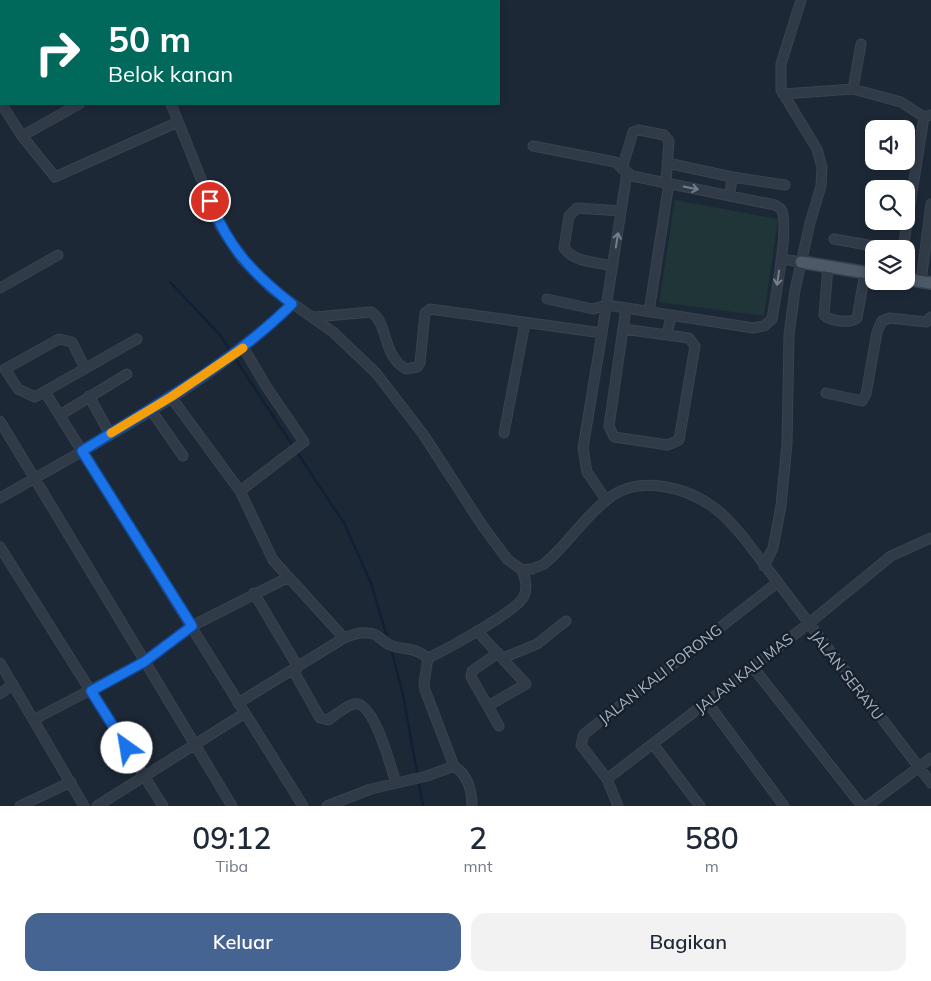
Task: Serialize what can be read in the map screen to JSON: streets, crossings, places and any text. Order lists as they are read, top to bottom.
{
  "streets": {
    "street": ["JALAN KALI MAS", "JALAN KALI PORONG", "JALAN SERAYU"]
  },
  "crossings": [
    ["JALAN KALI MAS", "JALAN KALI PORONG"],
    ["JALAN KALI MAS", "JALAN SERAYU"],
    ["JALAN KALI PORONG", "JALAN SERAYU"]
  ],
  "page": {
    "turn": ["50 m", "Belok kanan"],
    "eta": [
      "09:12",
      "Tiba",
      "2",
      "mnt",
      "580",
      "m"
    ],
    "buttons": ["Keluar", "Bagikan"]
  }
}
